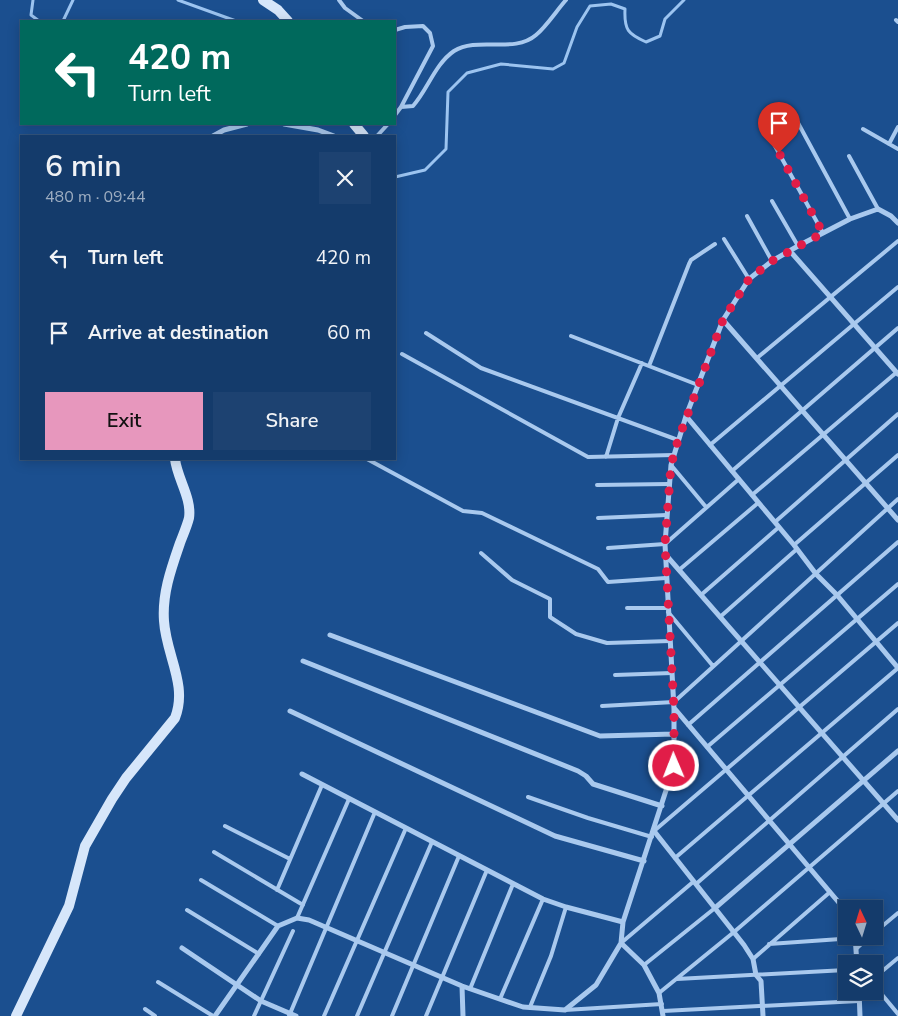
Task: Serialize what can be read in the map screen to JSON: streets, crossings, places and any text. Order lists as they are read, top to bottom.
{
  "north": "top",
  "page": {
    "turn": ["420 m", "Turn left"],
    "heading": ["6 min", "480 m · 09:44"],
    "list": [
      {
        "name": "Turn left",
        "value": "420 m"
      },
      {
        "name": "Arrive at destination",
        "value": "60 m"
      }
    ],
    "buttons": ["Exit", "Share"]
  }
}
